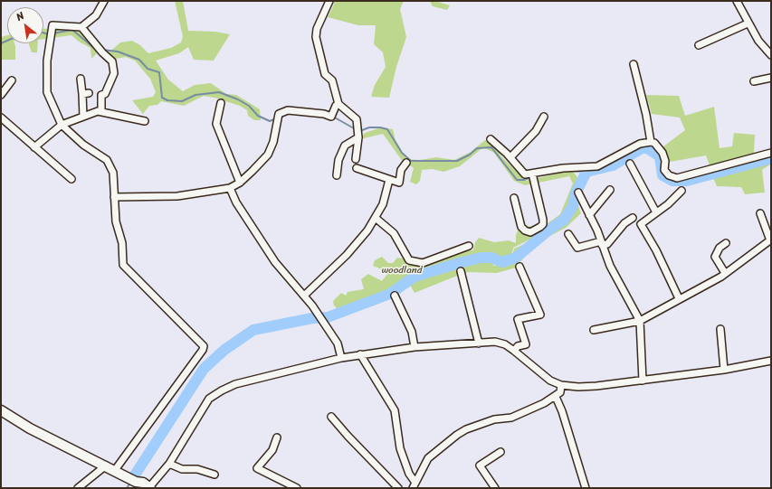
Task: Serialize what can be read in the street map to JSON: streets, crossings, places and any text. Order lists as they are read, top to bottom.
{
  "parks": ["woodland"],
  "north": "top left"
}
